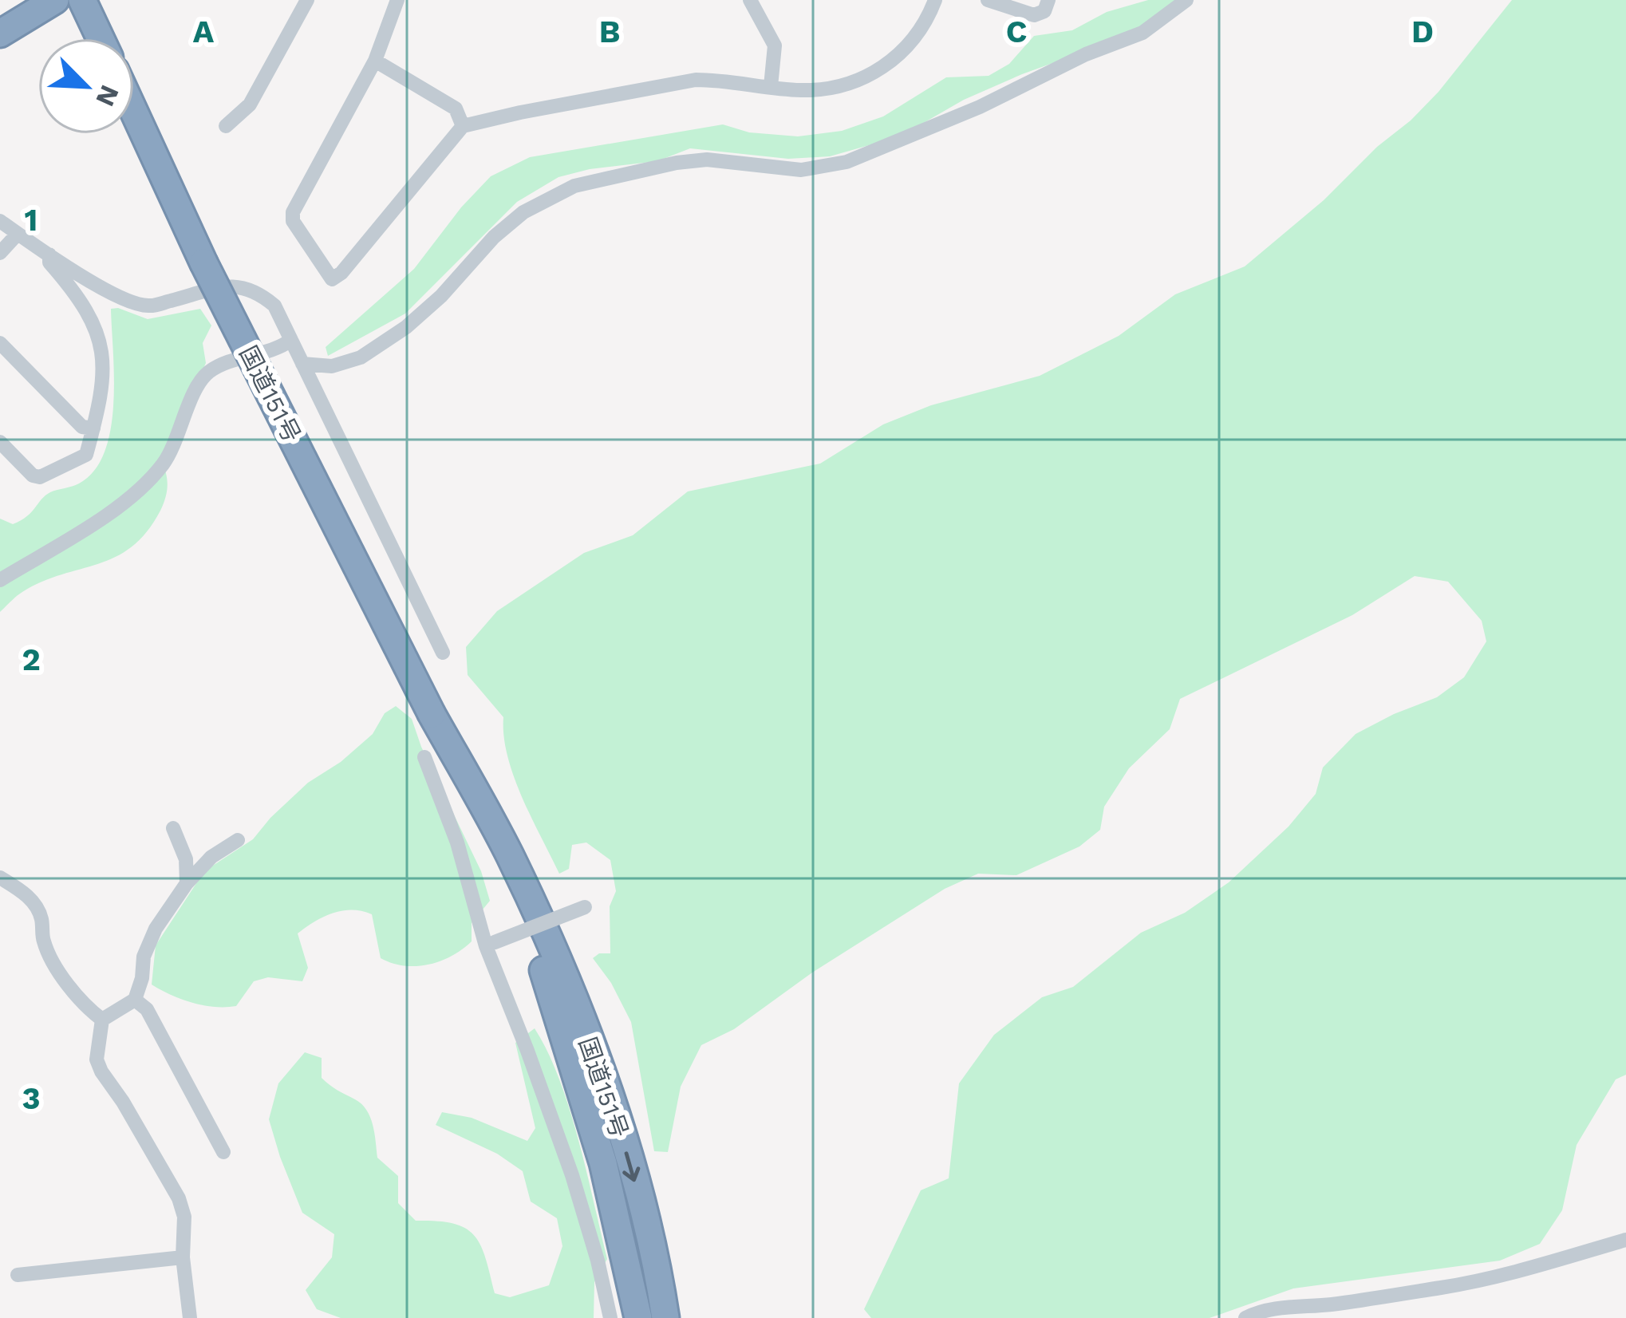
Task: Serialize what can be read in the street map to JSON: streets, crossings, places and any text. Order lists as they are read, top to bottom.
{
  "streets": {
    "highway": ["国道151号"]
  },
  "north": "bottom right",
  "grid": {
    "columns": [
      "A",
      "B",
      "C",
      "D"
    ],
    "rows": ["1", "2", "3"]
  }
}
